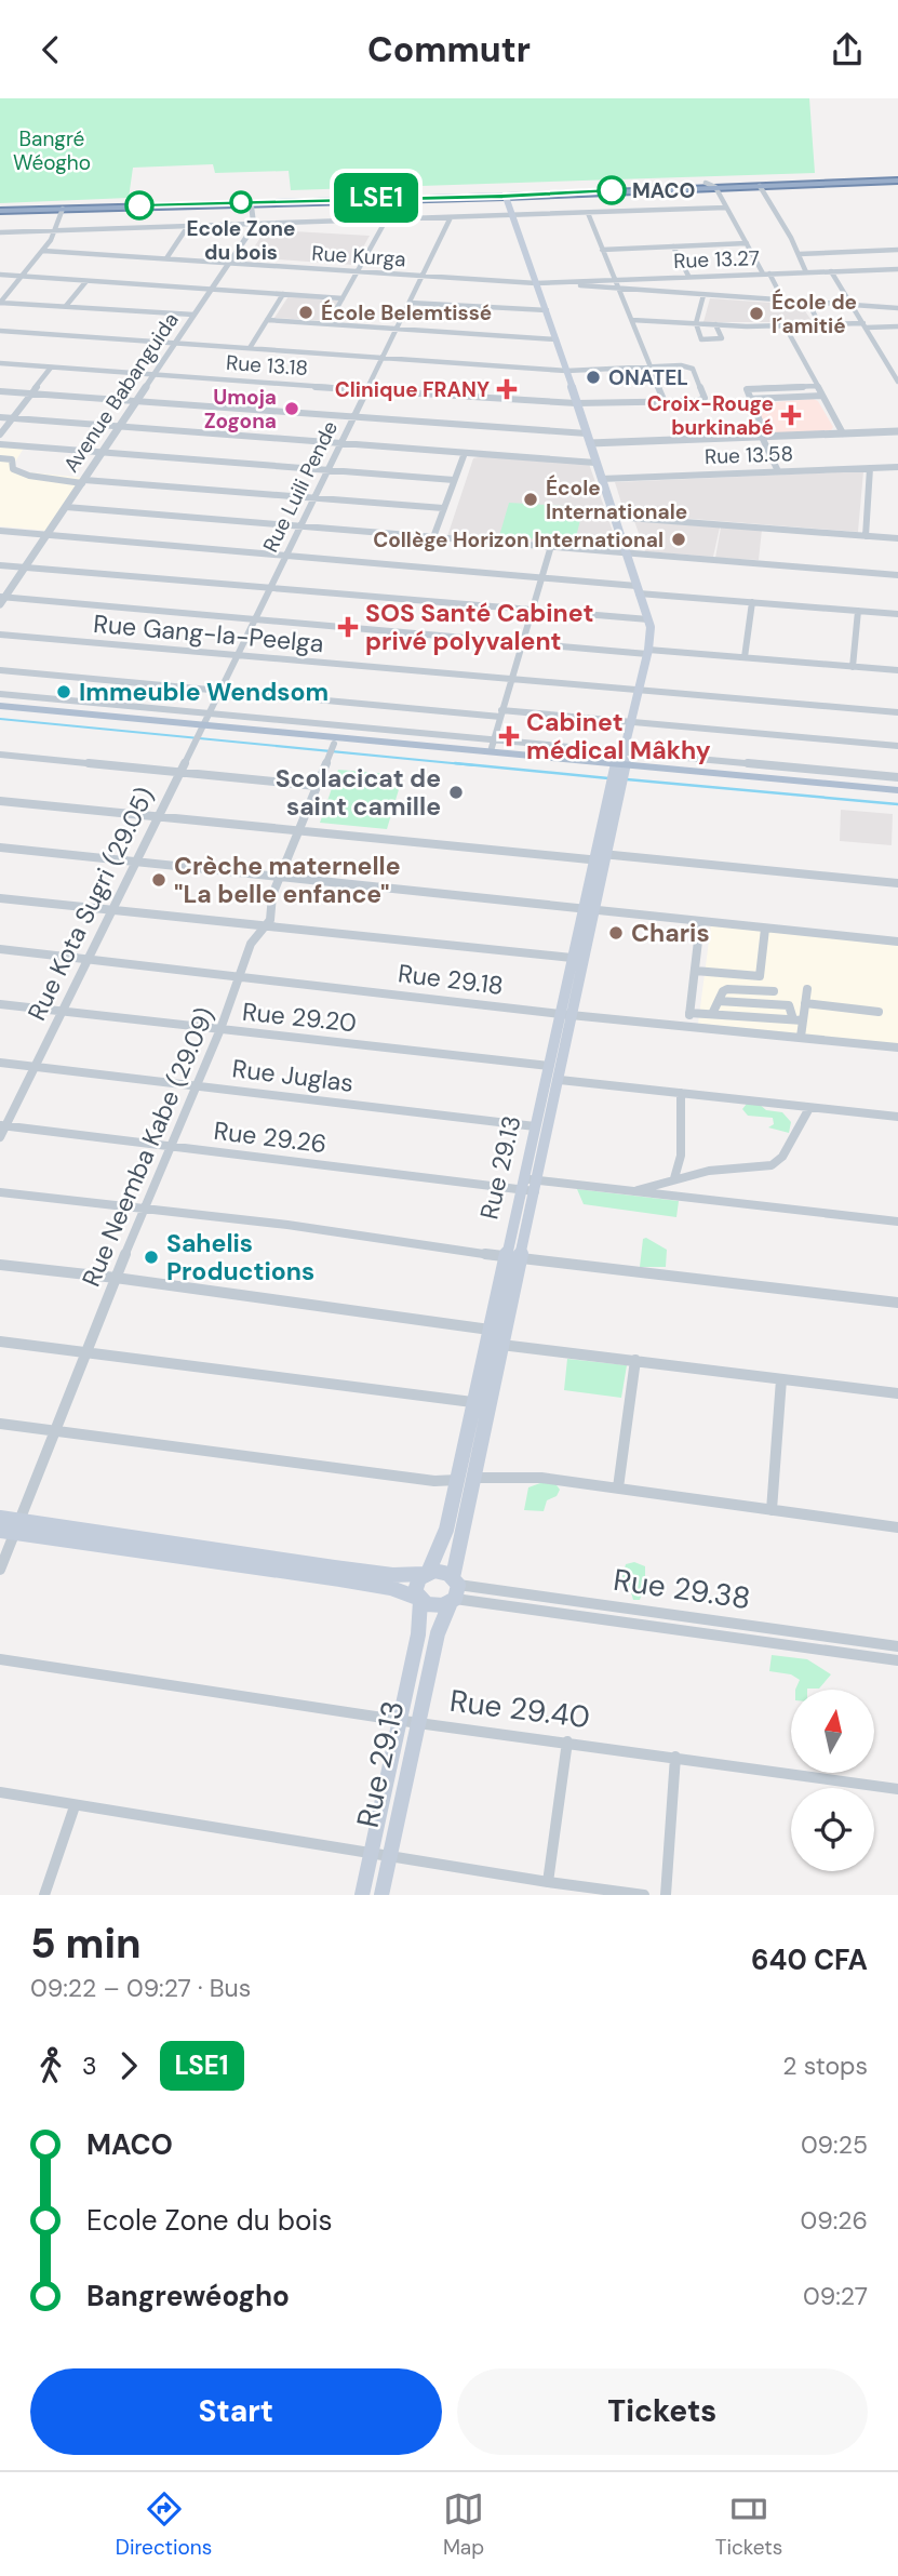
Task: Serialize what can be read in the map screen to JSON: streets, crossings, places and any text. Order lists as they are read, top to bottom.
{
  "streets": {
    "main road": ["Rue 29.13"],
    "street": [
      "Rue Kurga",
      "Rue 13.27",
      "Rue 13.18",
      "Avenue Babanguida",
      "Rue 13.58",
      "Rue Luili Pende",
      "Rue Gang-la-Peelga",
      "Rue Kota Sugri (29.05)",
      "Rue 29.18",
      "Rue 29.20",
      "Rue Juglas",
      "Rue 29.26",
      "Rue Neemba Kabe (29.09)",
      "Rue 29.38",
      "Rue 29.40"
    ]
  },
  "crossings": [
    ["Rue Kurga", "Rue 13.27"],
    ["Rue Kurga", "Avenue Babanguida"],
    ["Rue Kurga", "Rue Luili Pende"],
    ["Rue 13.18", "Avenue Babanguida"],
    ["Rue 13.18", "Rue Luili Pende"],
    ["Rue Luili Pende", "Rue Gang-la-Peelga"],
    ["Rue Luili Pende", "Rue Kota Sugri (29.05)"],
    ["Rue Kota Sugri (29.05)", "Rue 29.18"],
    ["Rue Kota Sugri (29.05)", "Rue 29.20"],
    ["Rue Kota Sugri (29.05)", "Rue Juglas"],
    ["Rue Kota Sugri (29.05)", "Rue 29.26"],
    ["Rue 29.18", "Rue Neemba Kabe (29.09)"],
    ["Rue 29.18", "Rue 29.13"],
    ["Rue 29.20", "Rue Neemba Kabe (29.09)"],
    ["Rue 29.20", "Rue 29.13"],
    ["Rue Juglas", "Rue Neemba Kabe (29.09)"],
    ["Rue Juglas", "Rue 29.13"],
    ["Rue 29.26", "Rue Neemba Kabe (29.09)"],
    ["Rue 29.26", "Rue 29.13"],
    ["Rue 29.13", "Rue 29.38"],
    ["Rue 29.13", "Rue 29.40"]
  ],
  "parks": ["Bangré Wéogho"],
  "places": {
    "other": [
      "MACO",
      "Ecole Zone du bois",
      "École Belemtissé",
      "École de l´amitié",
      "ONATEL",
      "Umoja Zogona",
      "École Internationale",
      "Collège Horizon International",
      "Immeuble Wendsom",
      "Scolacicat de saint camille",
      "Crèche maternelle \"La belle enfance\"",
      "Charis",
      "Sahelis Productions"
    ],
    "health": [
      "Clinique FRANY",
      "Croix-Rouge burkinabé",
      "SOS Santé Cabinet privé polyvalent",
      "Cabinet médical Mâkhy"
    ]
  },
  "lines": ["bus line LSE1"],
  "north": "top",
  "page": {
    "header": "Commutr",
    "on_map": "LSE1",
    "heading": ["5 min", "09:22 – 09:27 · Bus", "640 CFA"],
    "legs": ["3", "LSE1", "2 stops"],
    "list": [
      {
        "name": "MACO",
        "value": "09:25"
      },
      {
        "name": "Ecole Zone du bois",
        "value": "09:26"
      },
      {
        "name": "Bangrewéogho",
        "value": "09:27"
      }
    ],
    "buttons": ["Start", "Tickets"],
    "tabs": ["Directions", "Map", "Tickets"]
  }
}
